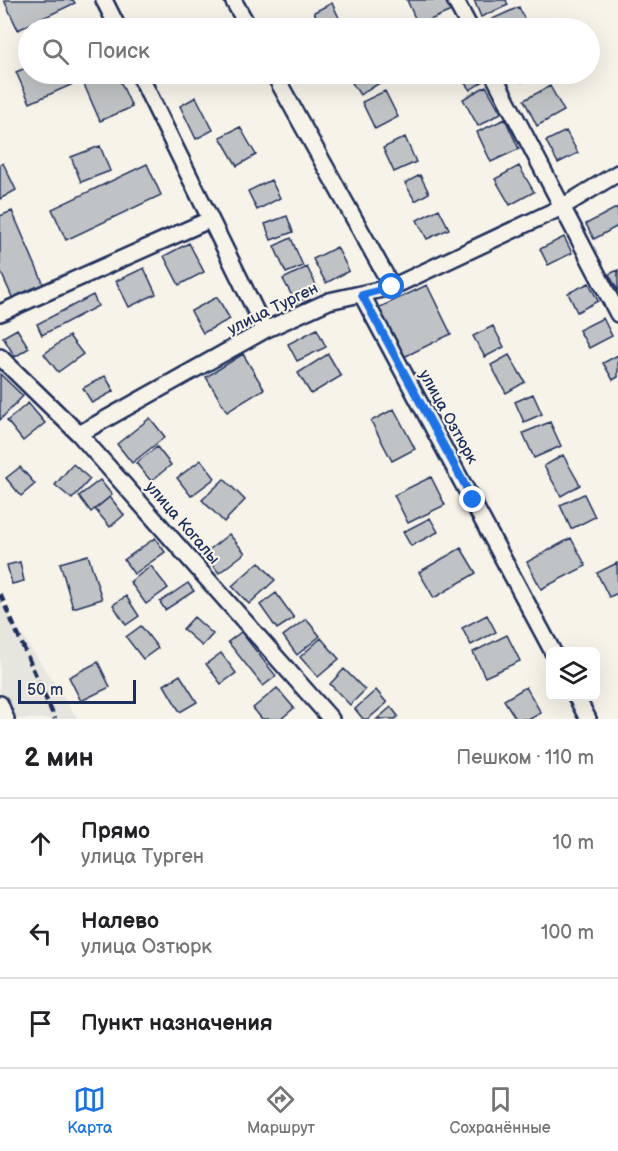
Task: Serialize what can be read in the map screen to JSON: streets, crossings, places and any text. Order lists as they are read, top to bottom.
{
  "streets": {
    "street": ["улица Турген", "улица Озтюрк", "улица Когалы"]
  },
  "crossings": [
    ["улица Турген", "улица Озтюрк"],
    ["улица Турген", "улица Когалы"]
  ],
  "scale_bar": "50 m",
  "page": {
    "search": "Поиск",
    "scale": "50 m",
    "heading": ["2 мин", "Пешком · 110 m"],
    "list": [
      ["Прямо", "улица Турген", "10 m"],
      ["Налево", "улица Озтюрк", "100 m"],
      "Пункт назначения"
    ],
    "nav": ["Карта", "Маршрут", "Сохранённые"]
  }
}
